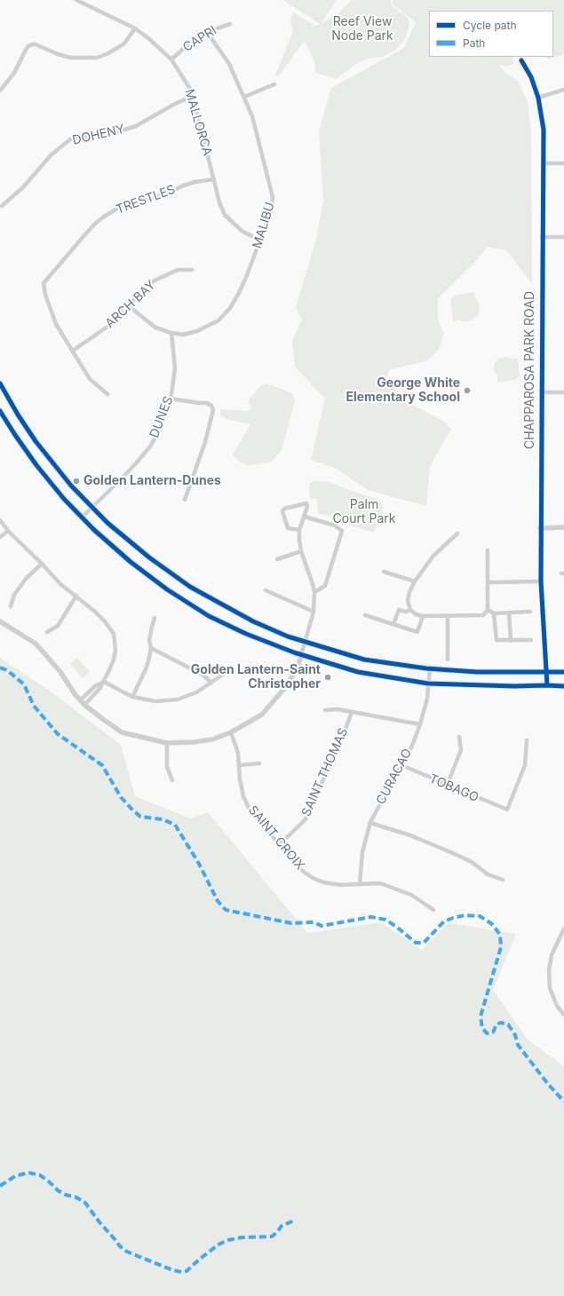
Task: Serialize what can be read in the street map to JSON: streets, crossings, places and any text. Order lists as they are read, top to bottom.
{
  "streets": {
    "street": [
      "CAPRI",
      "MALLORCA",
      "DOHENY",
      "TRESTLES",
      "MALIBU",
      "ARCH BAY",
      "CHAPPAROSA PARK ROAD",
      "DUNES",
      "SAINT THOMAS",
      "CURACAO",
      "TOBAGO",
      "SAINT CROIX"
    ]
  },
  "crossings": [
    ["CAPRI", "MALLORCA"],
    ["CAPRI", "MALIBU"],
    ["MALLORCA", "DOHENY"],
    ["MALLORCA", "TRESTLES"],
    ["MALLORCA", "MALIBU"],
    ["TRESTLES", "ARCH BAY"],
    ["MALIBU", "ARCH BAY"],
    ["MALIBU", "DUNES"],
    ["SAINT THOMAS", "SAINT CROIX"],
    ["CURACAO", "TOBAGO"],
    ["CURACAO", "SAINT CROIX"]
  ],
  "parks": ["Reef View Node Park", "Palm Court Park"],
  "places": ["George White Elementary School", "Golden Lantern-Dunes", "Golden Lantern-Saint Christopher"],
  "legend": ["Cycle path", "Path"]
}
